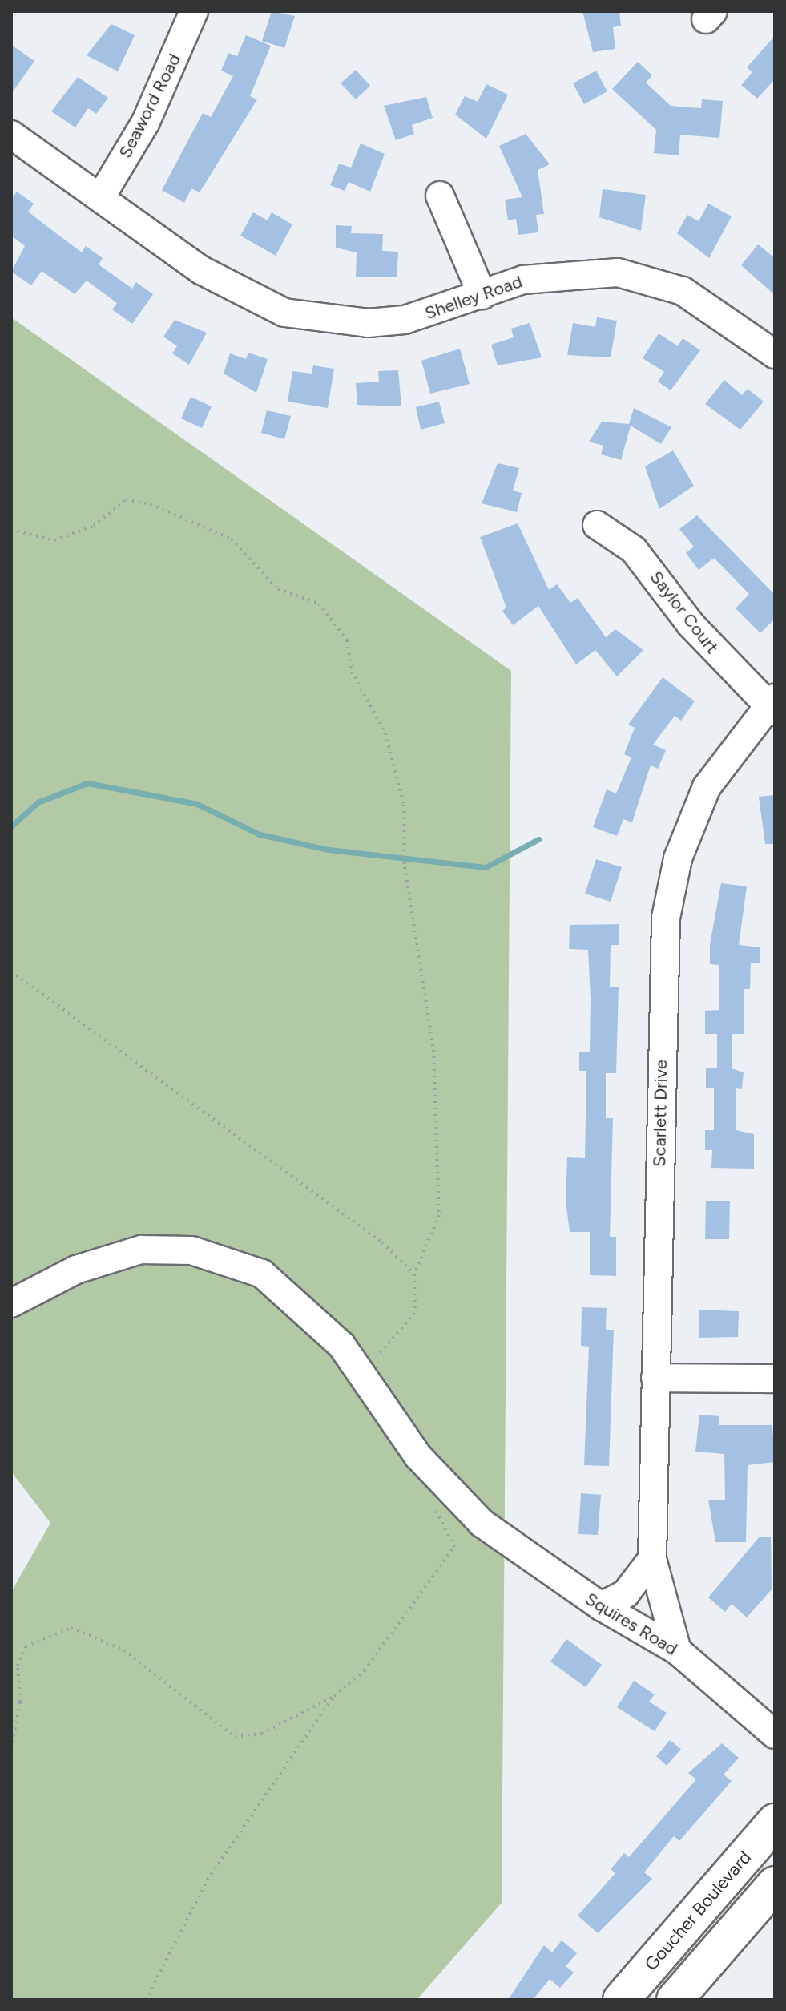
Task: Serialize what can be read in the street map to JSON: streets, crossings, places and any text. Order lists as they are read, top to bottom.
{
  "streets": {
    "main road": ["Goucher Boulevard"],
    "street": [
      "Seaword Road",
      "Shelley Road",
      "Saylor Court",
      "Scarlett Drive",
      "Squires Road"
    ]
  },
  "crossings": [
    ["Seaword Road", "Shelley Road"],
    ["Saylor Court", "Scarlett Drive"],
    ["Scarlett Drive", "Squires Road"]
  ]
}
